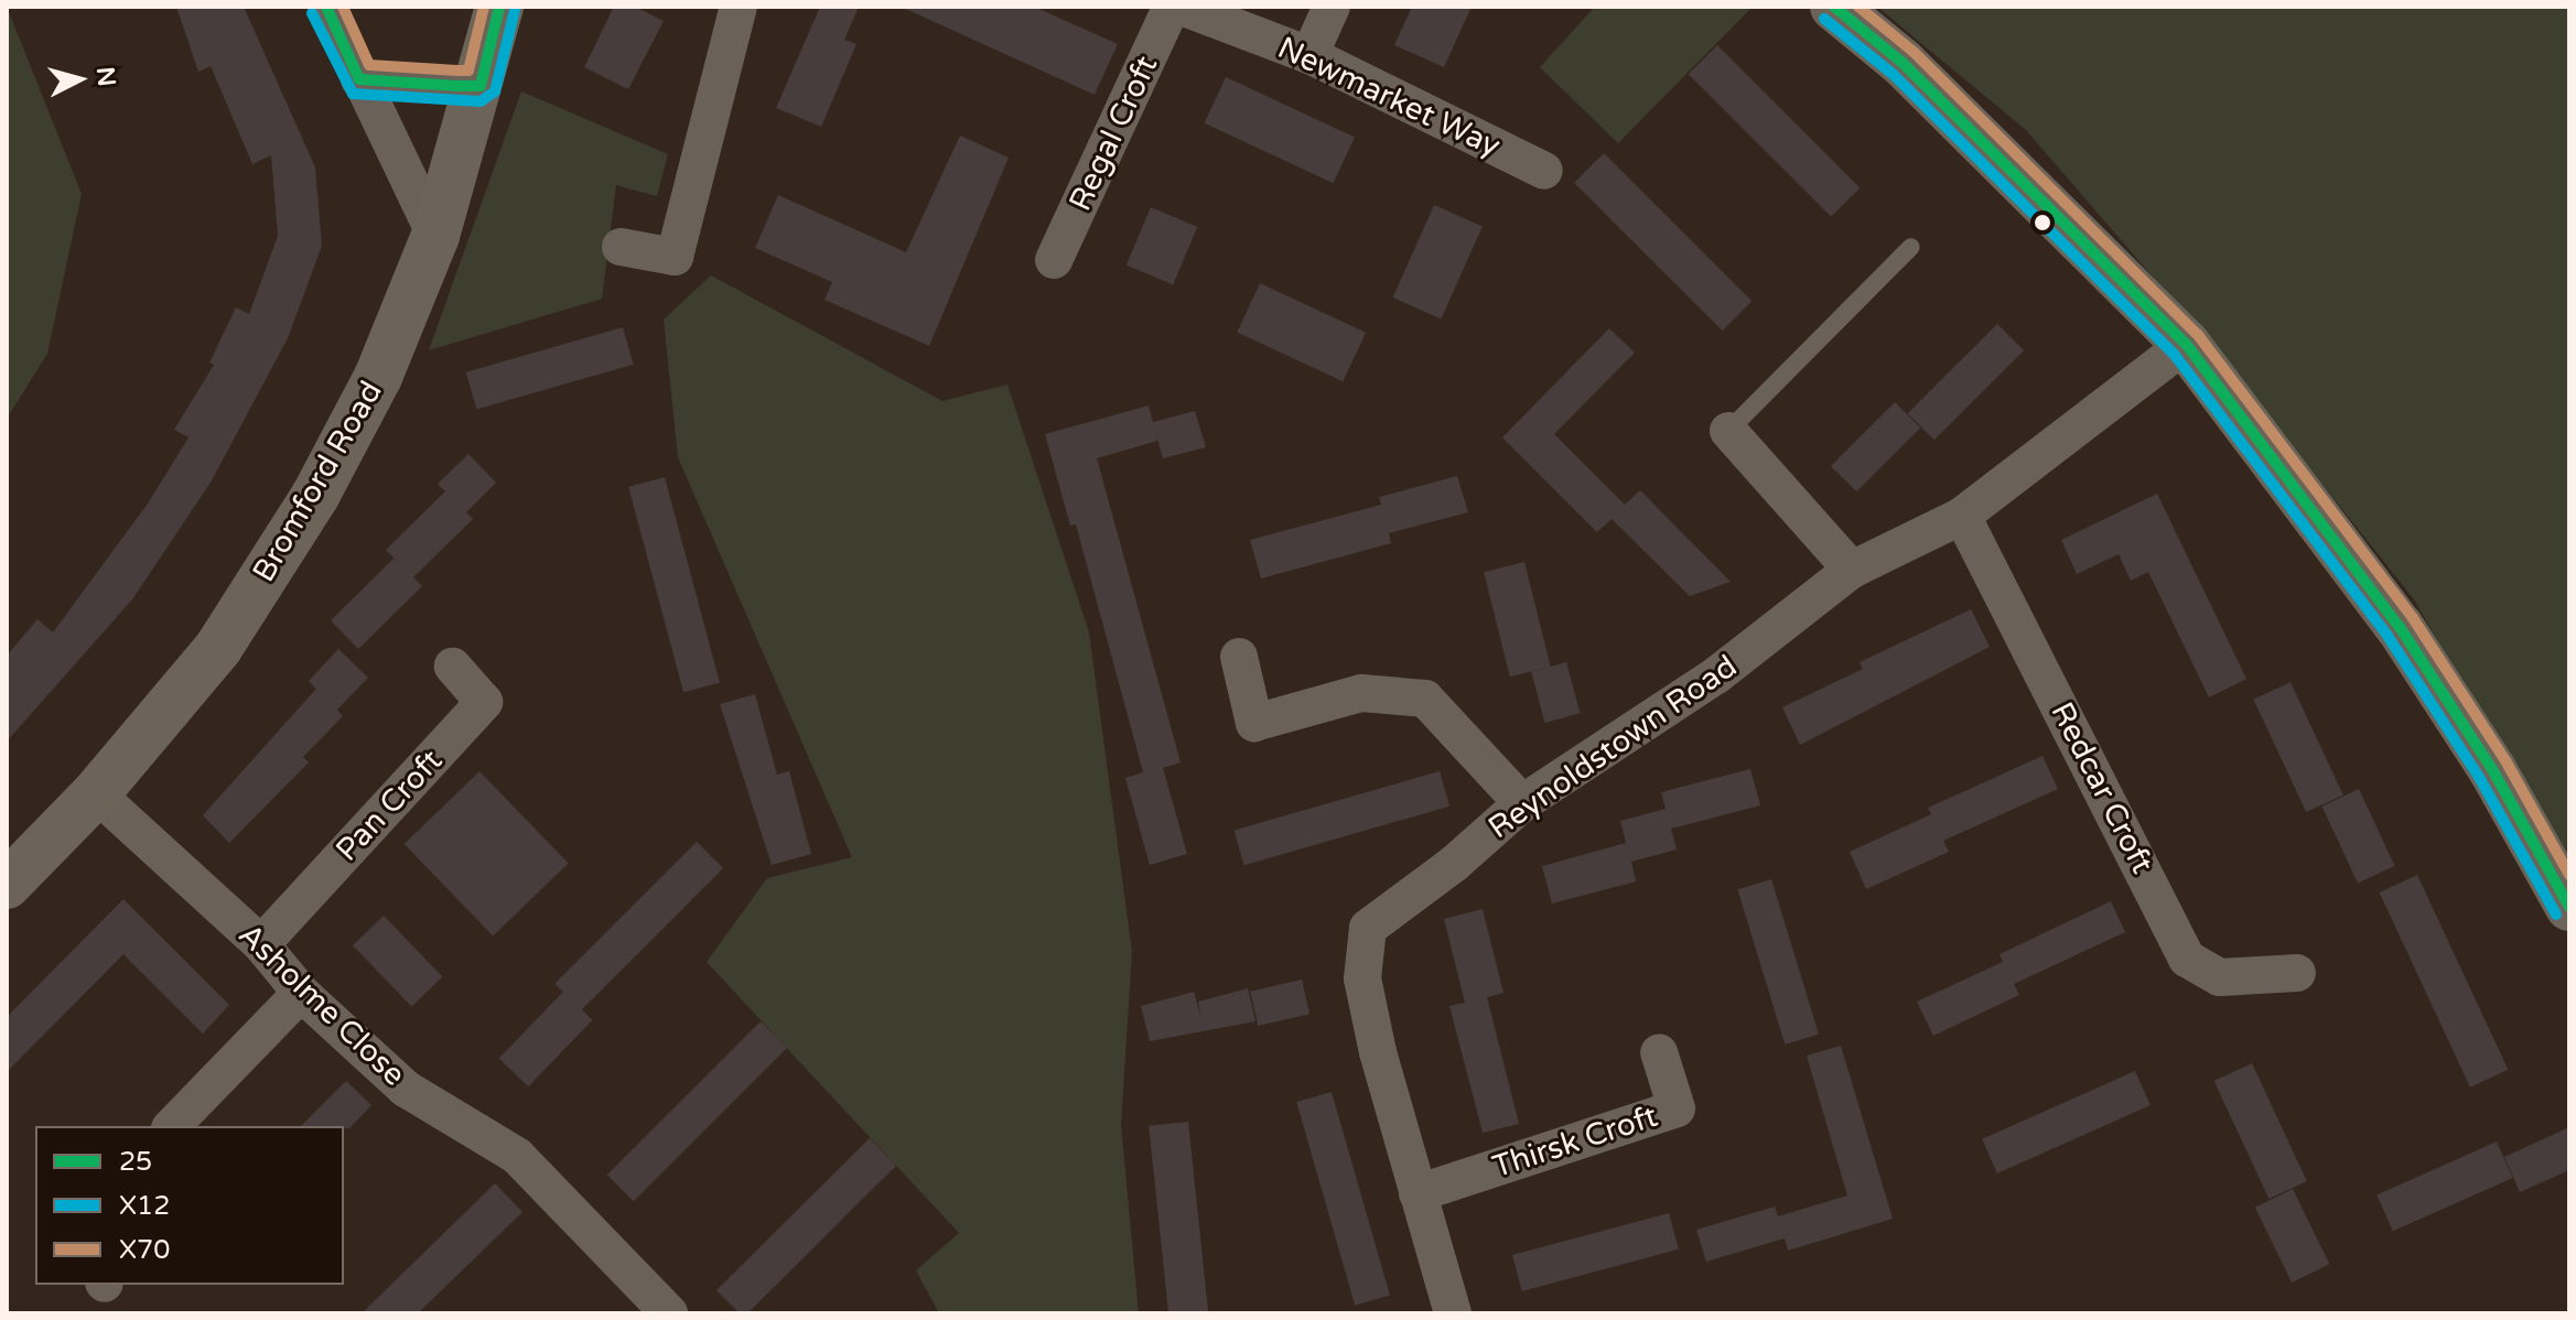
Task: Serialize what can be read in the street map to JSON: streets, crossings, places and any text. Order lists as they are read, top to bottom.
{
  "streets": {
    "street": [
      "Newmarket Way",
      "Regal Croft",
      "Bromford Road",
      "Reynoldstown Road",
      "Redcar Croft",
      "Pan Croft",
      "Asholme Close",
      "Thirsk Croft"
    ]
  },
  "crossings": [
    ["Bromford Road", "Asholme Close"],
    ["Reynoldstown Road", "Redcar Croft"],
    ["Reynoldstown Road", "Thirsk Croft"],
    ["Pan Croft", "Asholme Close"]
  ],
  "lines": ["transit line 25", "transit line X70", "transit line X12"],
  "legend": ["25", "X12", "X70"],
  "north": "right"
}
